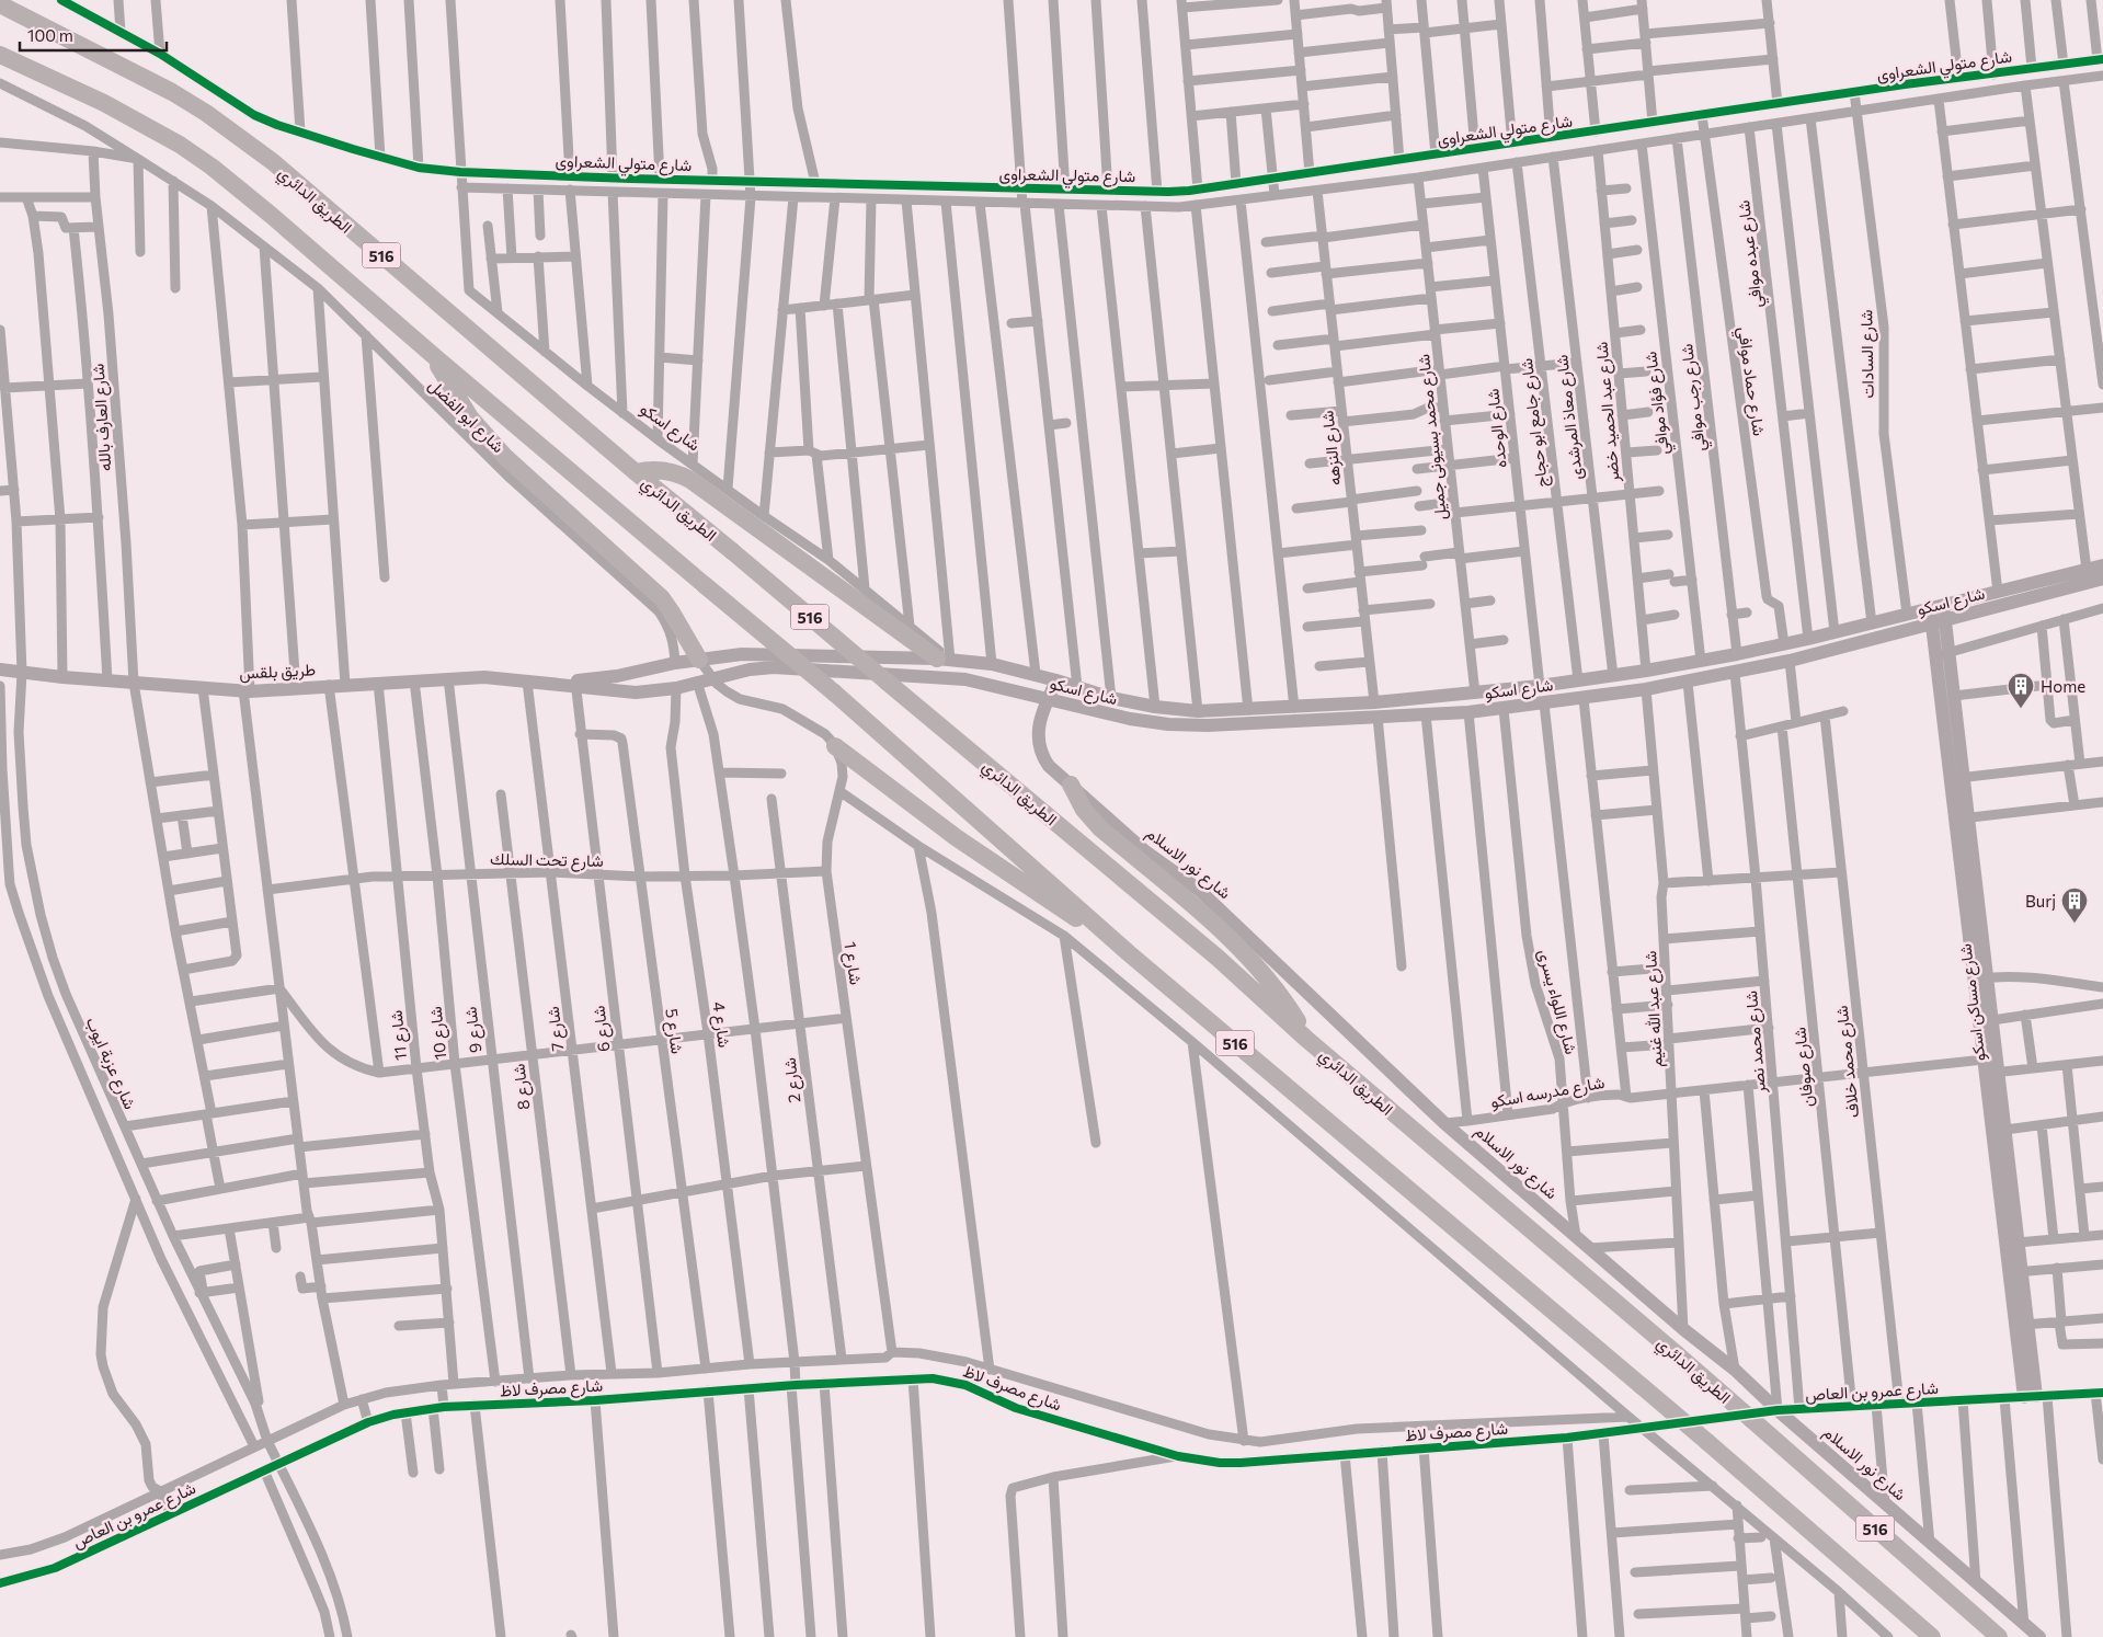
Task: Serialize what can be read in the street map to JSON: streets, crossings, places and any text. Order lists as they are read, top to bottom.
{
  "streets": {
    "highway": ["الطريق الدائري", "516"],
    "main road": [
      "شارع اسكو",
      "طريق بلقس",
      "شارع نور الاسلام",
      "شارع مساكن اسكو"
    ],
    "street": [
      "شارع متولي الشعراوى",
      "شارع عبده موافي",
      "شارع السادات",
      "شارع حماد موافي",
      "شارع رجب موافي",
      "شارع فؤاد موافي",
      "شارع عبد الحميد خضر",
      "شارع ابو الفضل",
      "شارع العارف بالله",
      "شارع معاذ المرشدى",
      "شارع جامع ابو حجاج",
      "شارع الوحده",
      "شارع محمد بسيونى جميل",
      "شارع النزهه",
      "شارع تحت السلك",
      "شارع 1",
      "شارع اللواء يسرى",
      "شارع عبد الله غنيم",
      "شارع 4",
      "شارع 7",
      "شارع 6",
      "شارع 9",
      "شارع 5",
      "شارع 10",
      "شارع 11",
      "شارع محمد نصر",
      "شارع محمد خلاف",
      "شارع عزبة ايوب",
      "شارع صوفان",
      "شارع 2",
      "شارع 8",
      "شارع مدرسه اسكو",
      "شارع مصرف لاظ",
      "شارع عمرو بن العاص"
    ]
  },
  "crossings": [
    ["شارع متولي الشعراوى", "شارع عبده موافي"],
    ["شارع متولي الشعراوى", "شارع السادات"],
    ["شارع متولي الشعراوى", "شارع حماد موافي"],
    ["شارع متولي الشعراوى", "شارع رجب موافي"],
    ["شارع متولي الشعراوى", "شارع فؤاد موافي"],
    ["شارع متولي الشعراوى", "شارع عبد الحميد خضر"],
    ["شارع متولي الشعراوى", "شارع معاذ المرشدى"],
    ["شارع متولي الشعراوى", "شارع جامع ابو حجاج"],
    ["شارع متولي الشعراوى", "شارع اسكو"],
    ["شارع متولي الشعراوى", "شارع الوحده"],
    ["شارع متولي الشعراوى", "شارع محمد بسيونى جميل"],
    ["شارع متولي الشعراوى", "شارع النزهه"],
    ["شارع عبده موافي", "شارع اسكو"],
    ["شارع السادات", "شارع اسكو"],
    ["شارع حماد موافي", "شارع اسكو"],
    ["شارع رجب موافي", "شارع اسكو"],
    ["شارع فؤاد موافي", "شارع اسكو"],
    ["شارع عبد الحميد خضر", "شارع اسكو"],
    ["شارع العارف بالله", "طريق بلقس"],
    ["شارع معاذ المرشدى", "شارع اسكو"],
    ["شارع جامع ابو حجاج", "شارع اسكو"],
    ["شارع اسكو", "شارع الوحده"],
    ["شارع اسكو", "شارع محمد بسيونى جميل"],
    ["شارع اسكو", "شارع النزهه"],
    ["شارع اسكو", "طريق بلقس"],
    ["شارع اسكو", "شارع نور الاسلام"],
    ["شارع اسكو", "شارع اللواء يسرى"],
    ["شارع اسكو", "شارع مساكن اسكو"],
    ["شارع اسكو", "شارع عبد الله غنيم"],
    ["شارع اسكو", "شارع 4"],
    ["شارع اسكو", "شارع 6"],
    ["شارع اسكو", "شارع محمد نصر"],
    ["طريق بلقس", "شارع 7"],
    ["طريق بلقس", "شارع 6"],
    ["طريق بلقس", "شارع 9"],
    ["طريق بلقس", "شارع 10"],
    ["طريق بلقس", "شارع 11"],
    ["طريق بلقس", "شارع عزبة ايوب"],
    ["شارع تحت السلك", "شارع 1"],
    ["شارع تحت السلك", "شارع 4"],
    ["شارع تحت السلك", "شارع 7"],
    ["شارع تحت السلك", "شارع 6"],
    ["شارع تحت السلك", "شارع 9"],
    ["شارع تحت السلك", "شارع 5"],
    ["شارع تحت السلك", "شارع 10"],
    ["شارع تحت السلك", "شارع 11"],
    ["شارع تحت السلك", "شارع 2"],
    ["شارع تحت السلك", "شارع 8"],
    ["شارع نور الاسلام", "شارع اللواء يسرى"],
    ["شارع نور الاسلام", "شارع عبد الله غنيم"],
    ["شارع نور الاسلام", "شارع مدرسه اسكو"],
    ["شارع نور الاسلام", "شارع عمرو بن العاص"],
    ["شارع 1", "شارع مصرف لاظ"],
    ["شارع اللواء يسرى", "شارع مدرسه اسكو"],
    ["شارع مساكن اسكو", "شارع مدرسه اسكو"],
    ["شارع مساكن اسكو", "شارع عمرو بن العاص"],
    ["شارع عبد الله غنيم", "شارع مدرسه اسكو"],
    ["شارع 4", "شارع مصرف لاظ"],
    ["شارع 7", "شارع مصرف لاظ"],
    ["شارع 6", "شارع 5"],
    ["شارع 6", "شارع مصرف لاظ"],
    ["شارع 9", "شارع مصرف لاظ"],
    ["شارع 5", "شارع مصرف لاظ"],
    ["شارع 10", "شارع مصرف لاظ"],
    ["شارع 11", "شارع مصرف لاظ"],
    ["شارع محمد نصر", "شارع مدرسه اسكو"],
    ["شارع محمد نصر", "شارع عمرو بن العاص"],
    ["شارع محمد خلاف", "شارع مدرسه اسكو"],
    ["شارع محمد خلاف", "شارع عمرو بن العاص"],
    ["شارع عزبة ايوب", "شارع مصرف لاظ"],
    ["شارع عزبة ايوب", "شارع عمرو بن العاص"],
    ["شارع صوفان", "شارع مدرسه اسكو"],
    ["شارع صوفان", "شارع عمرو بن العاص"],
    ["شارع 2", "شارع مصرف لاظ"],
    ["شارع 8", "شارع مصرف لاظ"],
    ["شارع مصرف لاظ", "شارع عمرو بن العاص"]
  ],
  "places": {
    "building": ["Home", "Burj"]
  },
  "scale_bar": "100 m"
}
